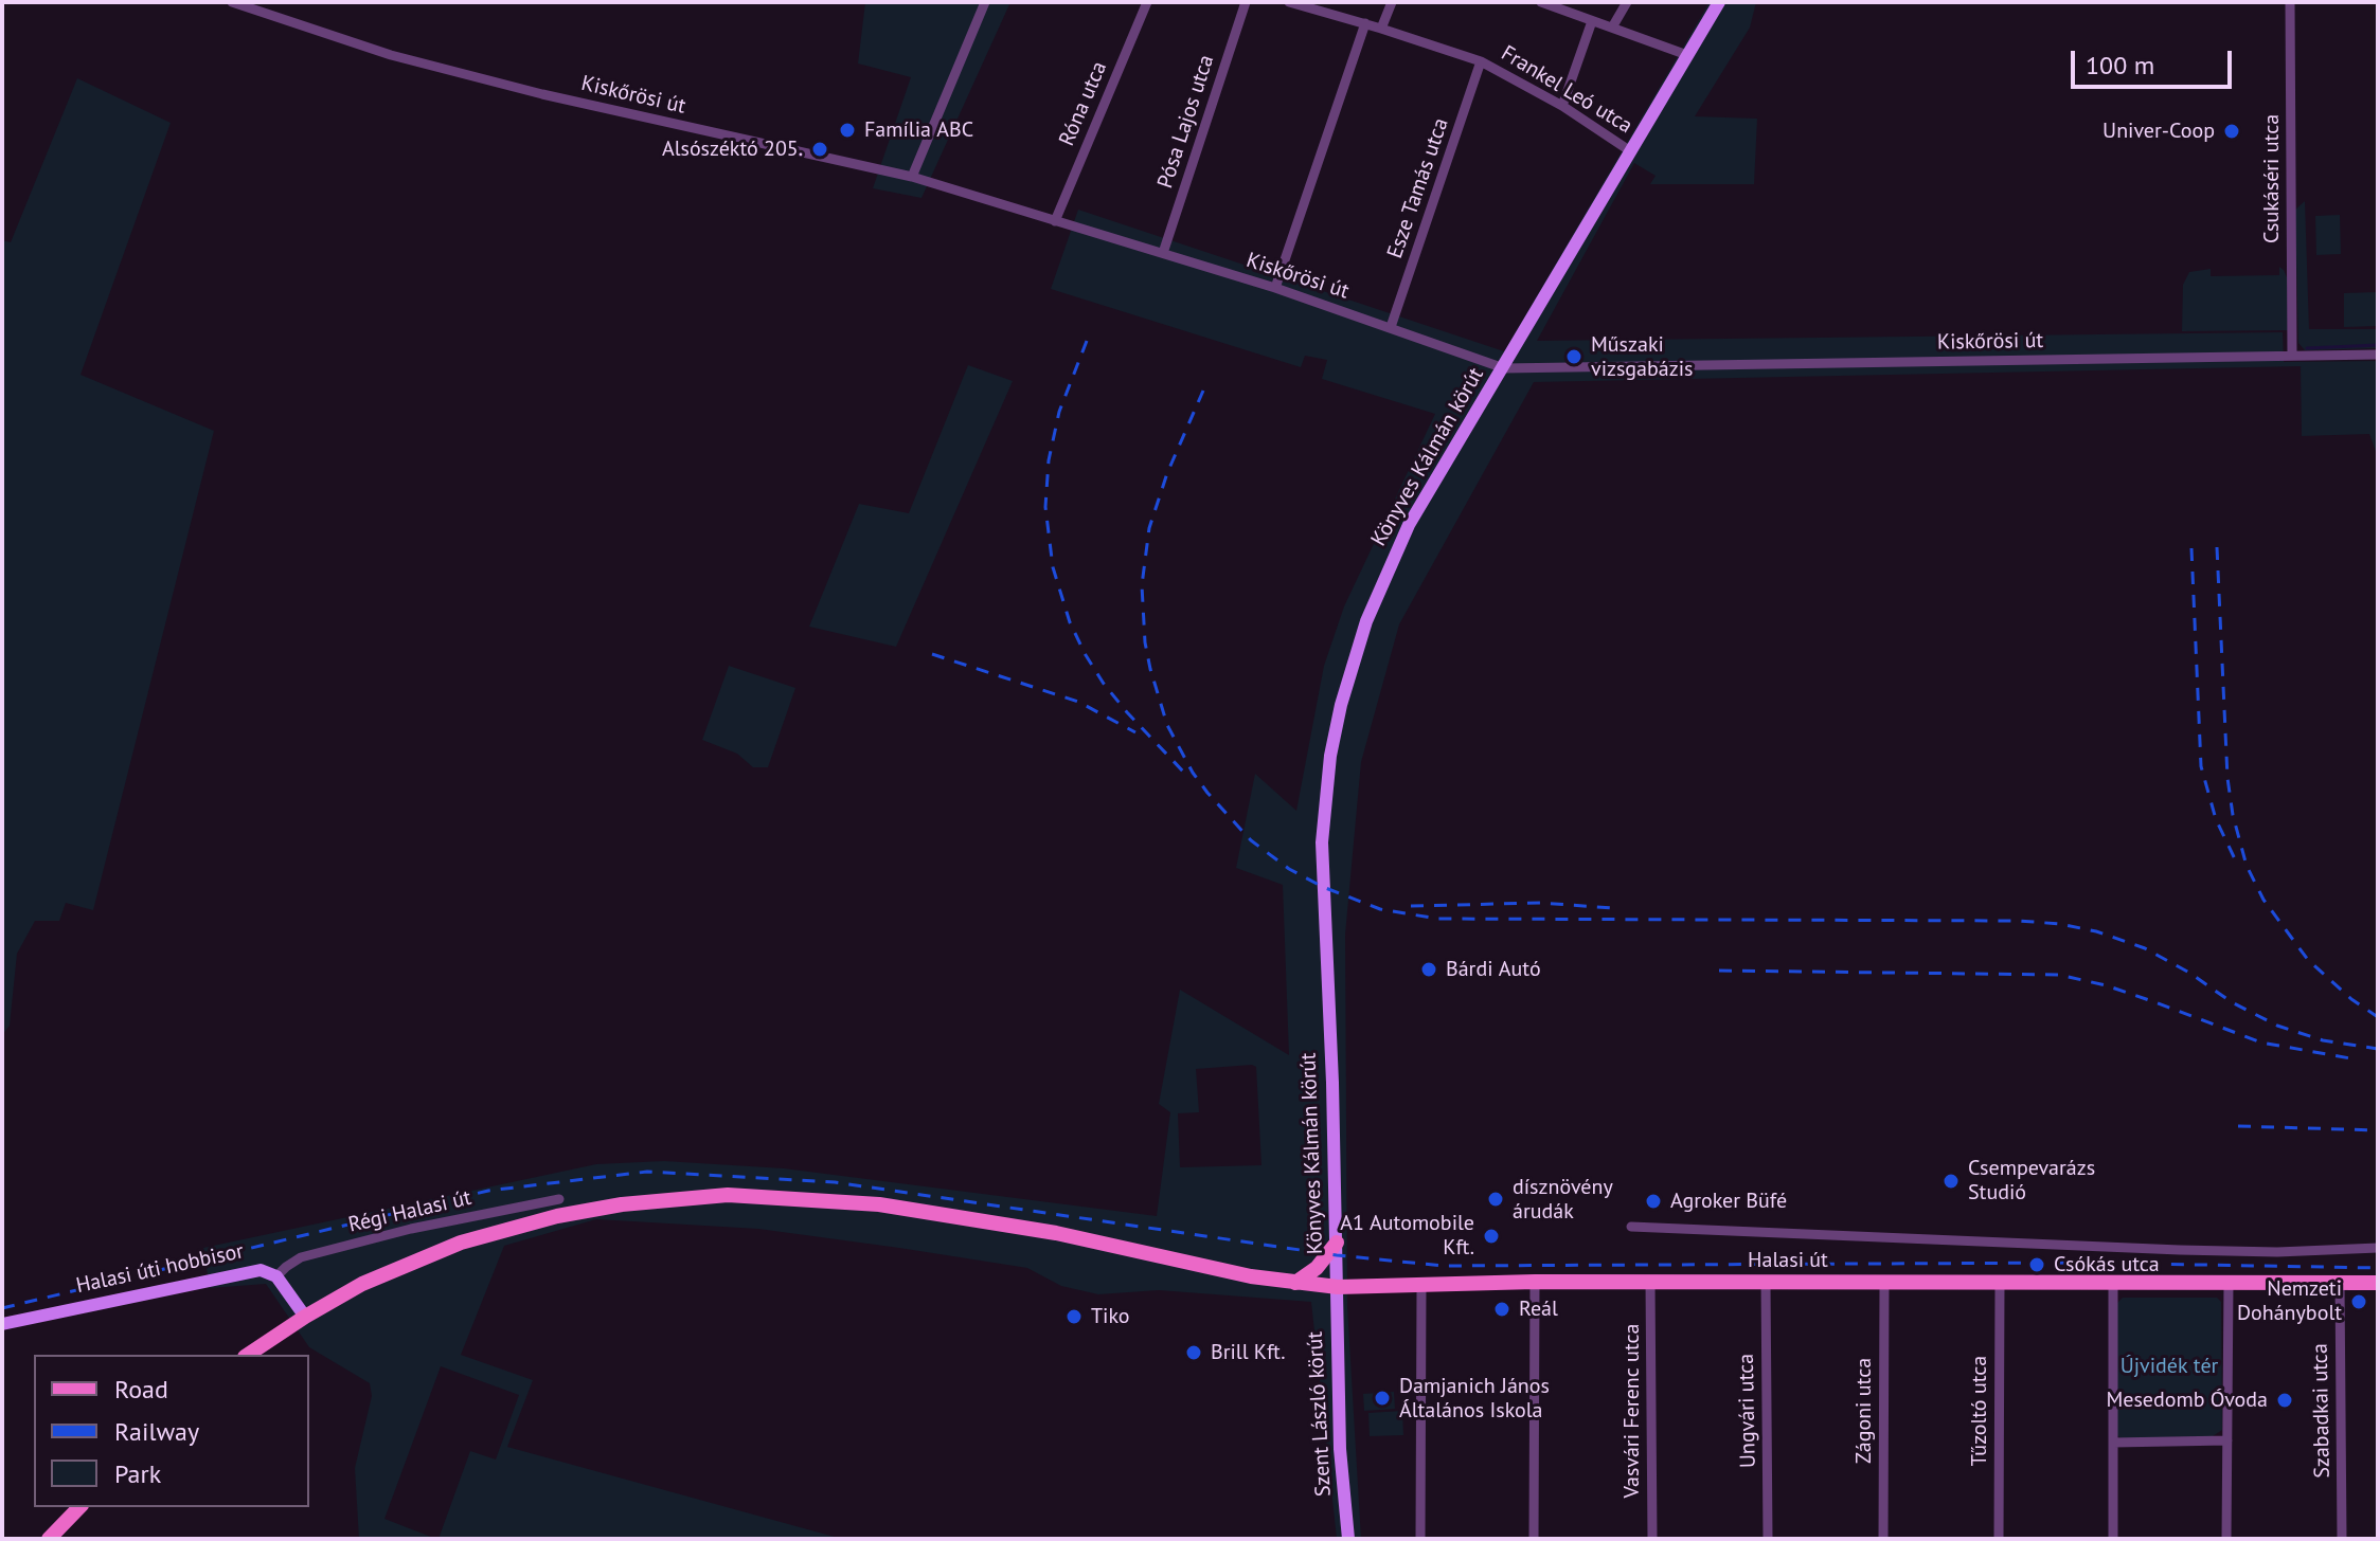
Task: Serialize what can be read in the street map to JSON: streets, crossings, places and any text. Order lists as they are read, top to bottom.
{
  "streets": {
    "main road": ["Halasi út"],
    "street": [
      "Frankel Leó utca",
      "Kiskőrösi út",
      "Róna utca",
      "Pósa Lajos utca",
      "Csukáséri utca",
      "Esze Tamás utca",
      "Könyves Kálmán körút",
      "Régi Halasi út",
      "Halasi úti hobbisor",
      "Vasvári Ferenc utca",
      "Ungvári utca",
      "Zágoni utca",
      "Tűzoltó utca",
      "Szabadkai utca",
      "Szent László körút"
    ]
  },
  "crossings": [
    ["Frankel Leó utca", "Esze Tamás utca"],
    ["Frankel Leó utca", "Könyves Kálmán körút"],
    ["Kiskőrösi út", "Róna utca"],
    ["Kiskőrösi út", "Pósa Lajos utca"],
    ["Kiskőrösi út", "Csukáséri utca"],
    ["Kiskőrösi út", "Esze Tamás utca"],
    ["Kiskőrösi út", "Könyves Kálmán körút"],
    ["Könyves Kálmán körút", "Halasi út"],
    ["Könyves Kálmán körút", "Szent László körút"],
    ["Régi Halasi út", "Halasi úti hobbisor"],
    ["Halasi út", "Vasvári Ferenc utca"],
    ["Halasi út", "Ungvári utca"],
    ["Halasi út", "Zágoni utca"],
    ["Halasi út", "Tűzoltó utca"],
    ["Halasi út", "Szabadkai utca"],
    ["Halasi út", "Szent László körút"]
  ],
  "parks": ["Újvidék tér"],
  "places": [
    "Família ABC",
    "Univer-Coop",
    "Alsószéktó 205.",
    "Műszaki vizsgabázis",
    "Bárdi Autó",
    "Csempevarázs Studió",
    "dísznövény árudák",
    "Agroker Büfé",
    "A1 Automobile Kft.",
    "Csókás utca",
    "Nemzeti Dohánybolt",
    "Reál",
    "Tiko",
    "Brill Kft.",
    "Damjanich János Általános Iskola",
    "Mesedomb Óvoda"
  ],
  "legend": ["Road", "Railway", "Park"],
  "scale_bar": "100 m"
}
